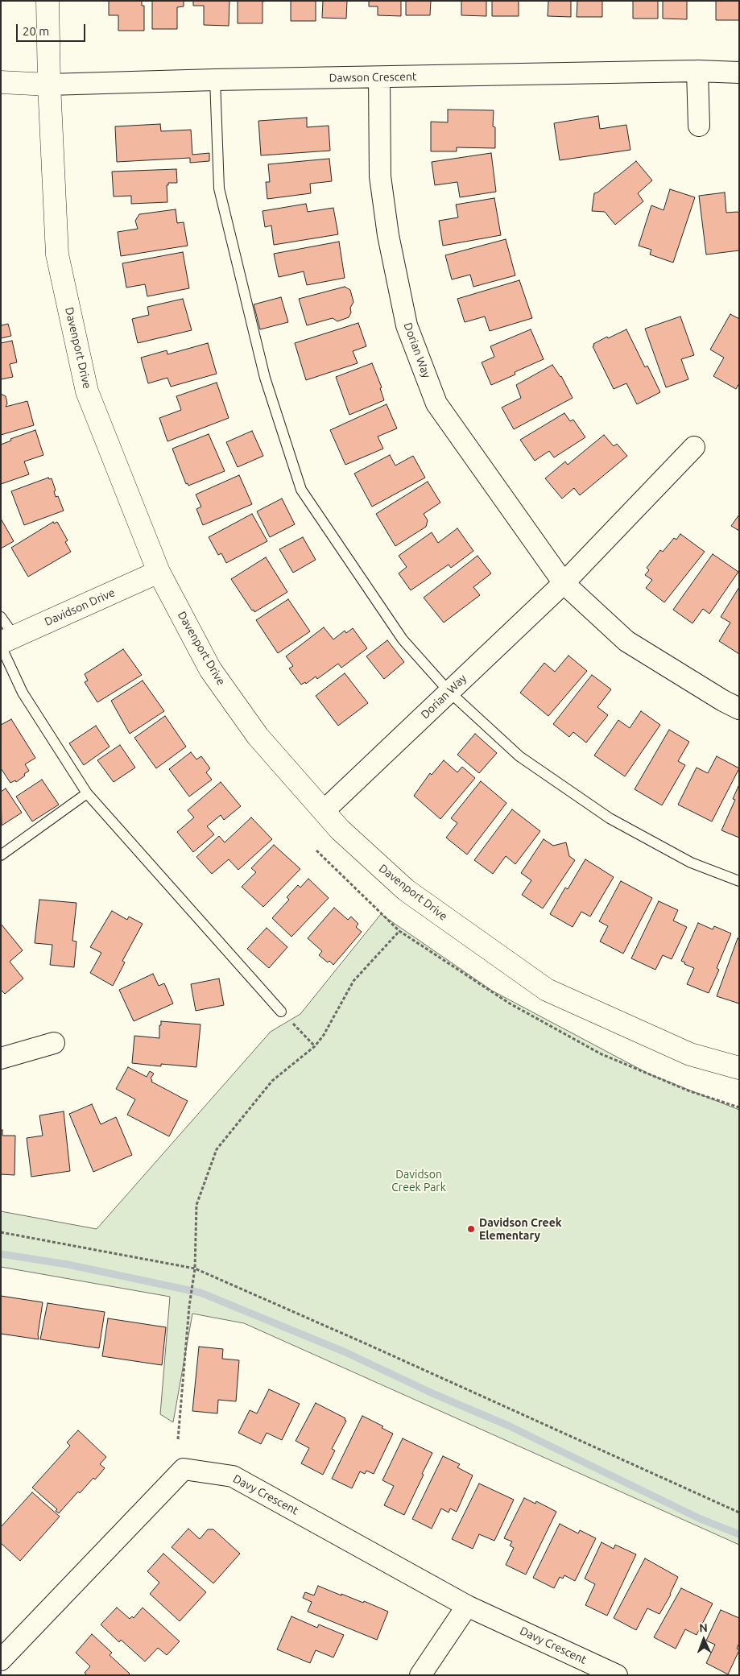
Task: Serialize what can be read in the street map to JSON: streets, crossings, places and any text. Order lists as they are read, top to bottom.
{
  "streets": {
    "street": [
      "Dawson Crescent",
      "Davenport Drive",
      "Dorian Way",
      "Davidson Drive",
      "Davy Crescent"
    ]
  },
  "crossings": [
    ["Dawson Crescent", "Davenport Drive"],
    ["Dawson Crescent", "Dorian Way"],
    ["Davenport Drive", "Dorian Way"],
    ["Davenport Drive", "Davidson Drive"]
  ],
  "parks": ["Davidson Creek Park"],
  "places": ["Davidson Creek Elementary"],
  "scale_bar": "20 m",
  "north": "top"
}
